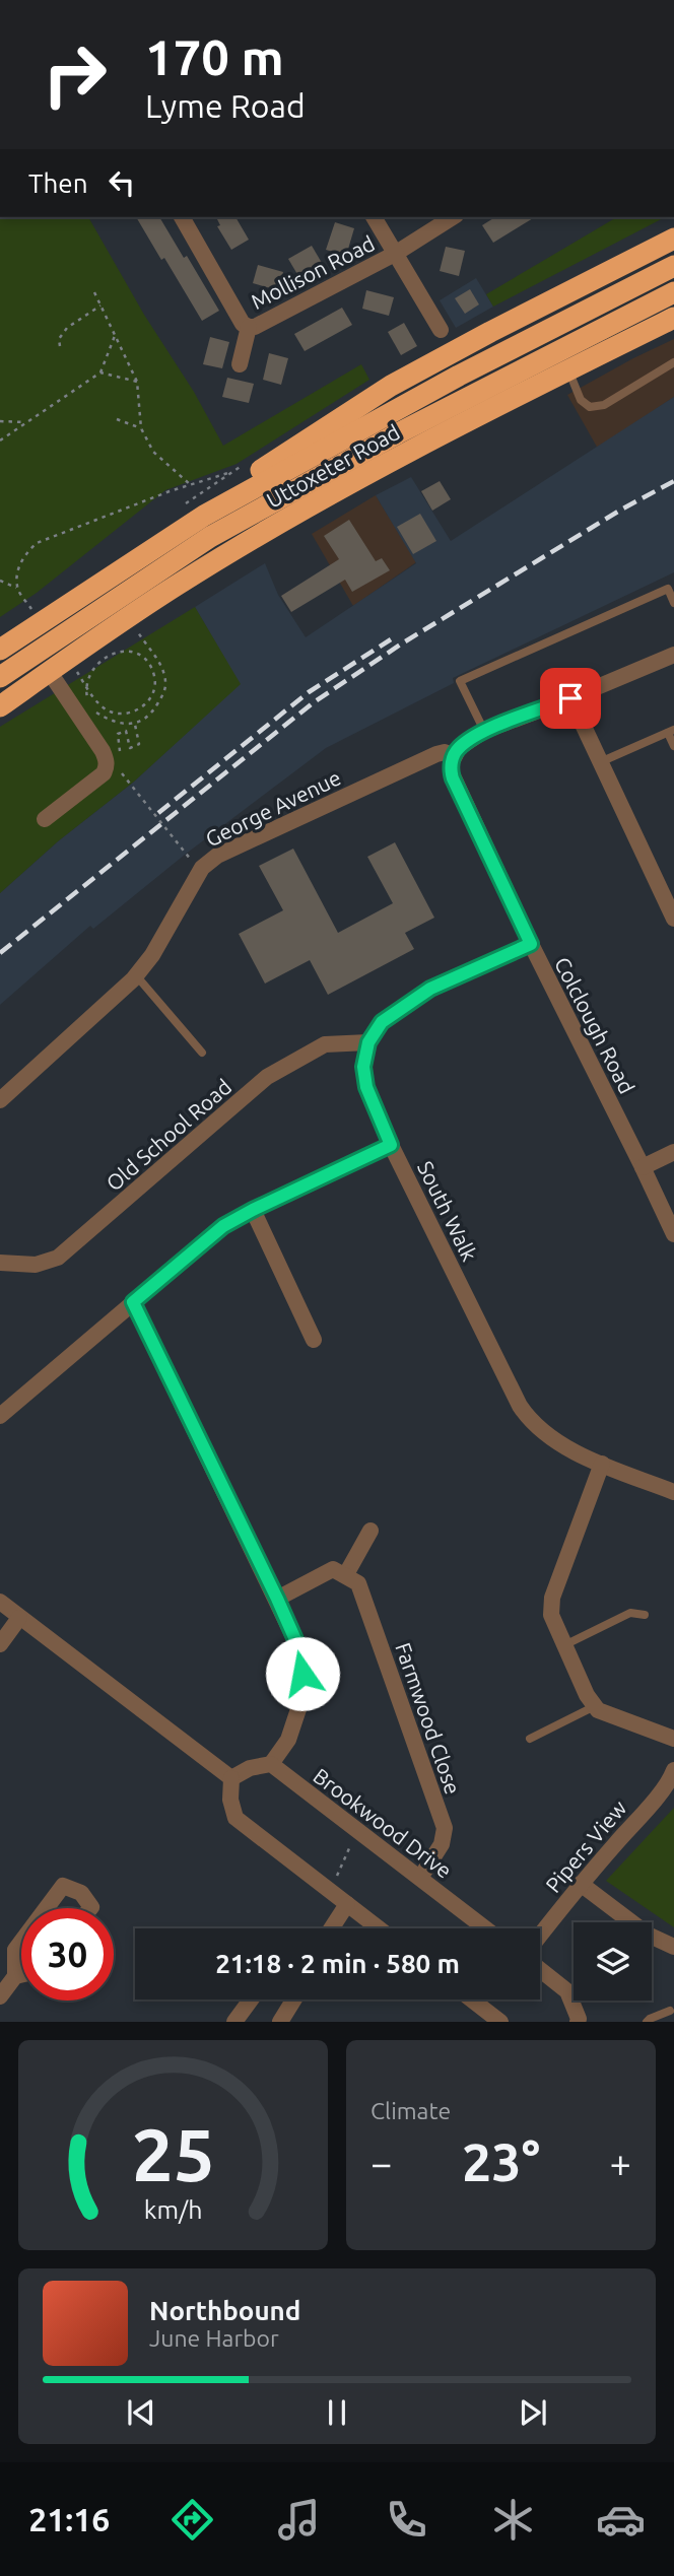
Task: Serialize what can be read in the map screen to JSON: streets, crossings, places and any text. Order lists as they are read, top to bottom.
{
  "streets": {
    "highway": ["Uttoxeter Road"],
    "street": [
      "Mollison Road",
      "George Avenue",
      "Colclough Road",
      "Old School Road",
      "South Walk",
      "Farmwood Close",
      "Brookwood Drive",
      "Pipers View"
    ]
  },
  "crossings": [
    ["George Avenue", "Colclough Road"],
    ["Old School Road", "South Walk"],
    ["Farmwood Close", "Brookwood Drive"]
  ],
  "page": {
    "turn": ["170 m", "Lyme Road"],
    "then": "Then",
    "limit": "30",
    "trip": "21:18 · 2 min · 580 m",
    "tile": "Climate",
    "heat": ["−", "23°", "+"],
    "song": ["Northbound", "June Harbor"],
    "tabs": "21:16",
    "gauge": ["25", "km/h"]
  }
}
